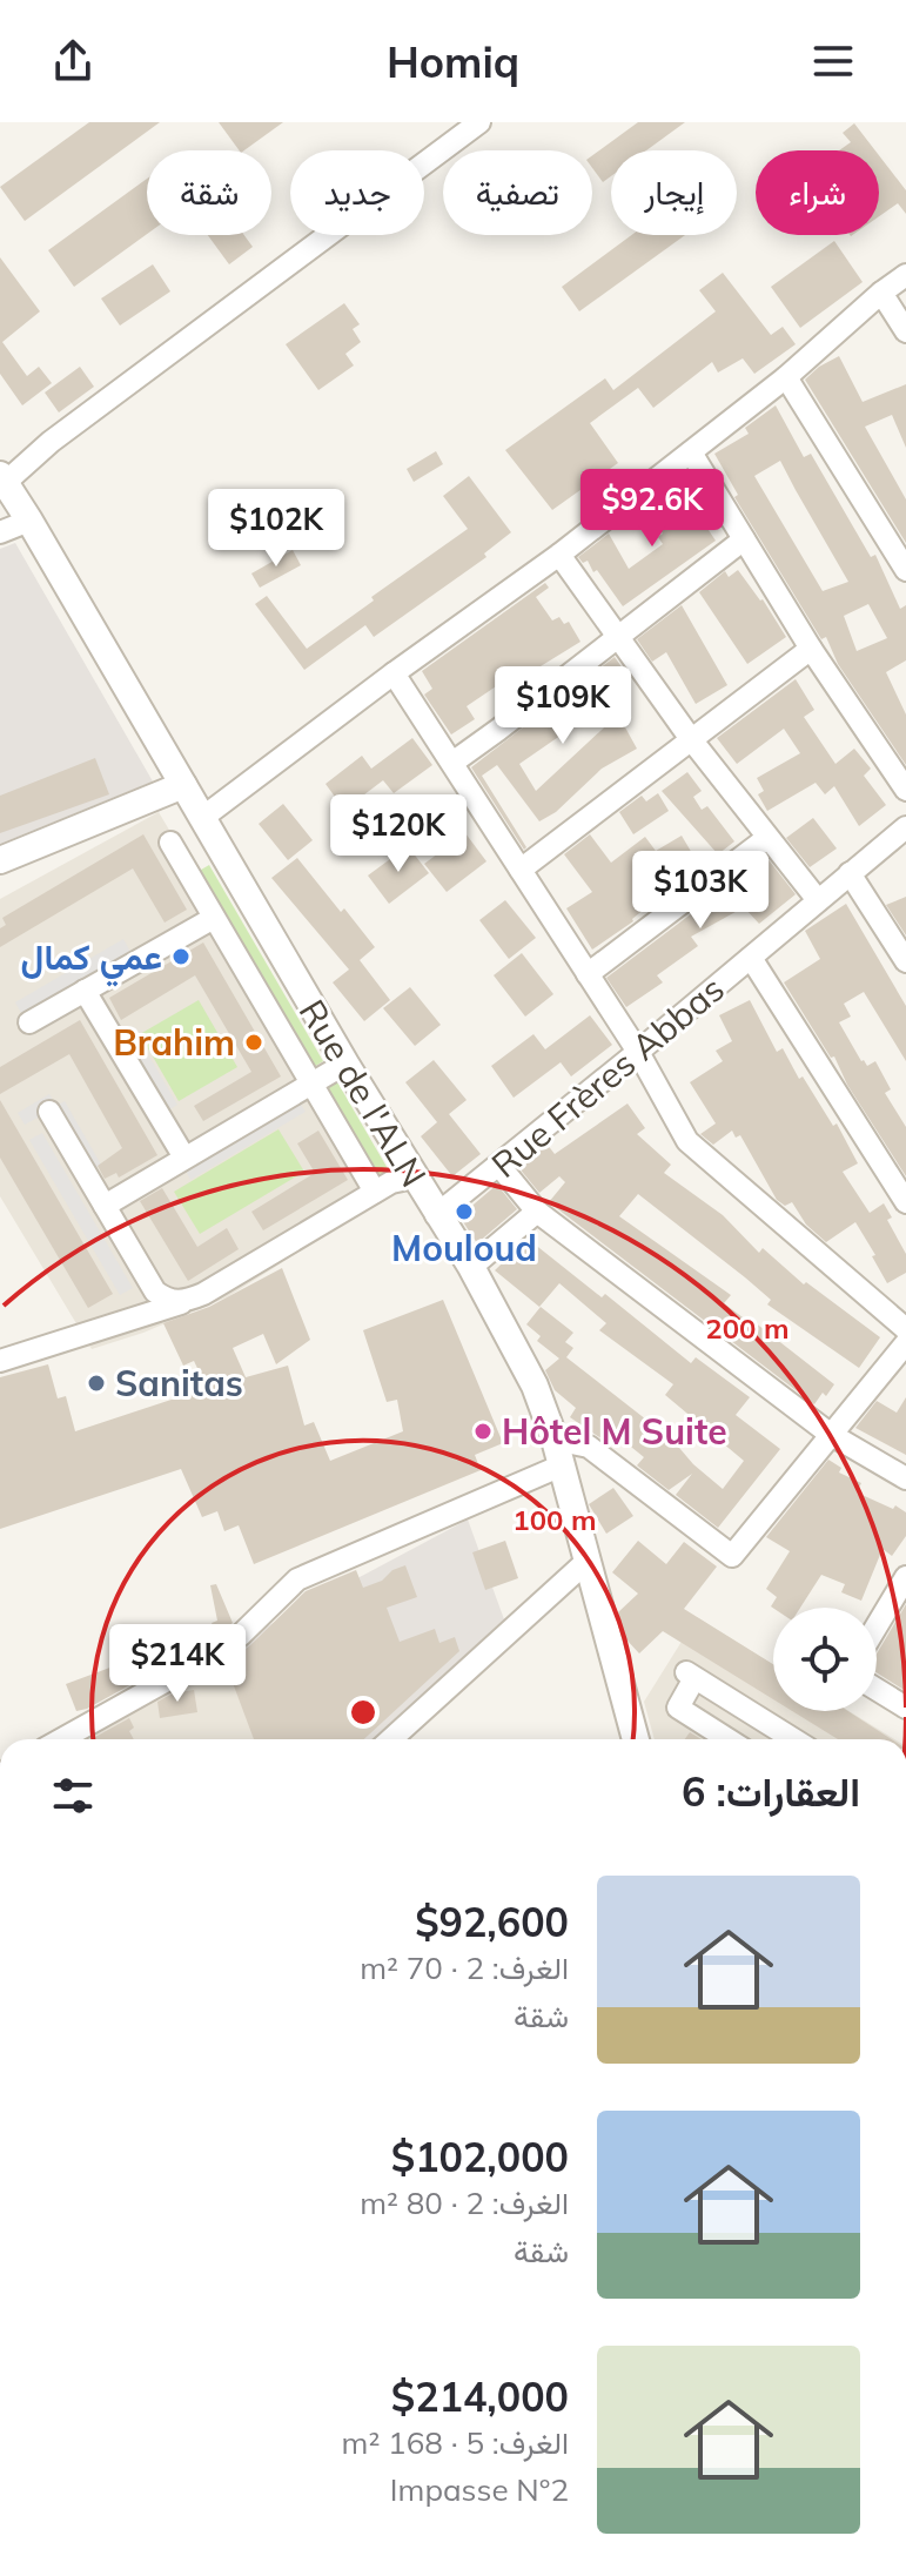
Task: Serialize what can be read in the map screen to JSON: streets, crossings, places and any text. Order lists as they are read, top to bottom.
{
  "streets": {
    "street": ["Rue Frères Abbas", "Rue de l'ALN"]
  },
  "crossings": [
    ["Rue Frères Abbas", "Rue de l'ALN"]
  ],
  "places": [
    "عمي كمال",
    "Brahim",
    "Mouloud",
    "Sanitas",
    "Hôtel M Suite"
  ],
  "page": {
    "header": "Homiq",
    "chip": [
      "شراء",
      "إيجار",
      "تصفية",
      "جديد",
      "شقة"
    ],
    "price": [
      "$92.6K",
      "$102K",
      "$109K",
      "$120K",
      "$103K",
      "$214K"
    ],
    "heading": "العقارات: 6",
    "list": [
      {
        "name": "$92,600",
        "note": "الغرف: 2 · 70 m² · شقة"
      },
      {
        "name": "$102,000",
        "note": "الغرف: 2 · 80 m² · شقة"
      },
      {
        "name": "$214,000",
        "note": "الغرف: 5 · 168 m² · Impasse N°2"
      }
    ]
  },
  "rings": ["200 m", "100 m"]
}
